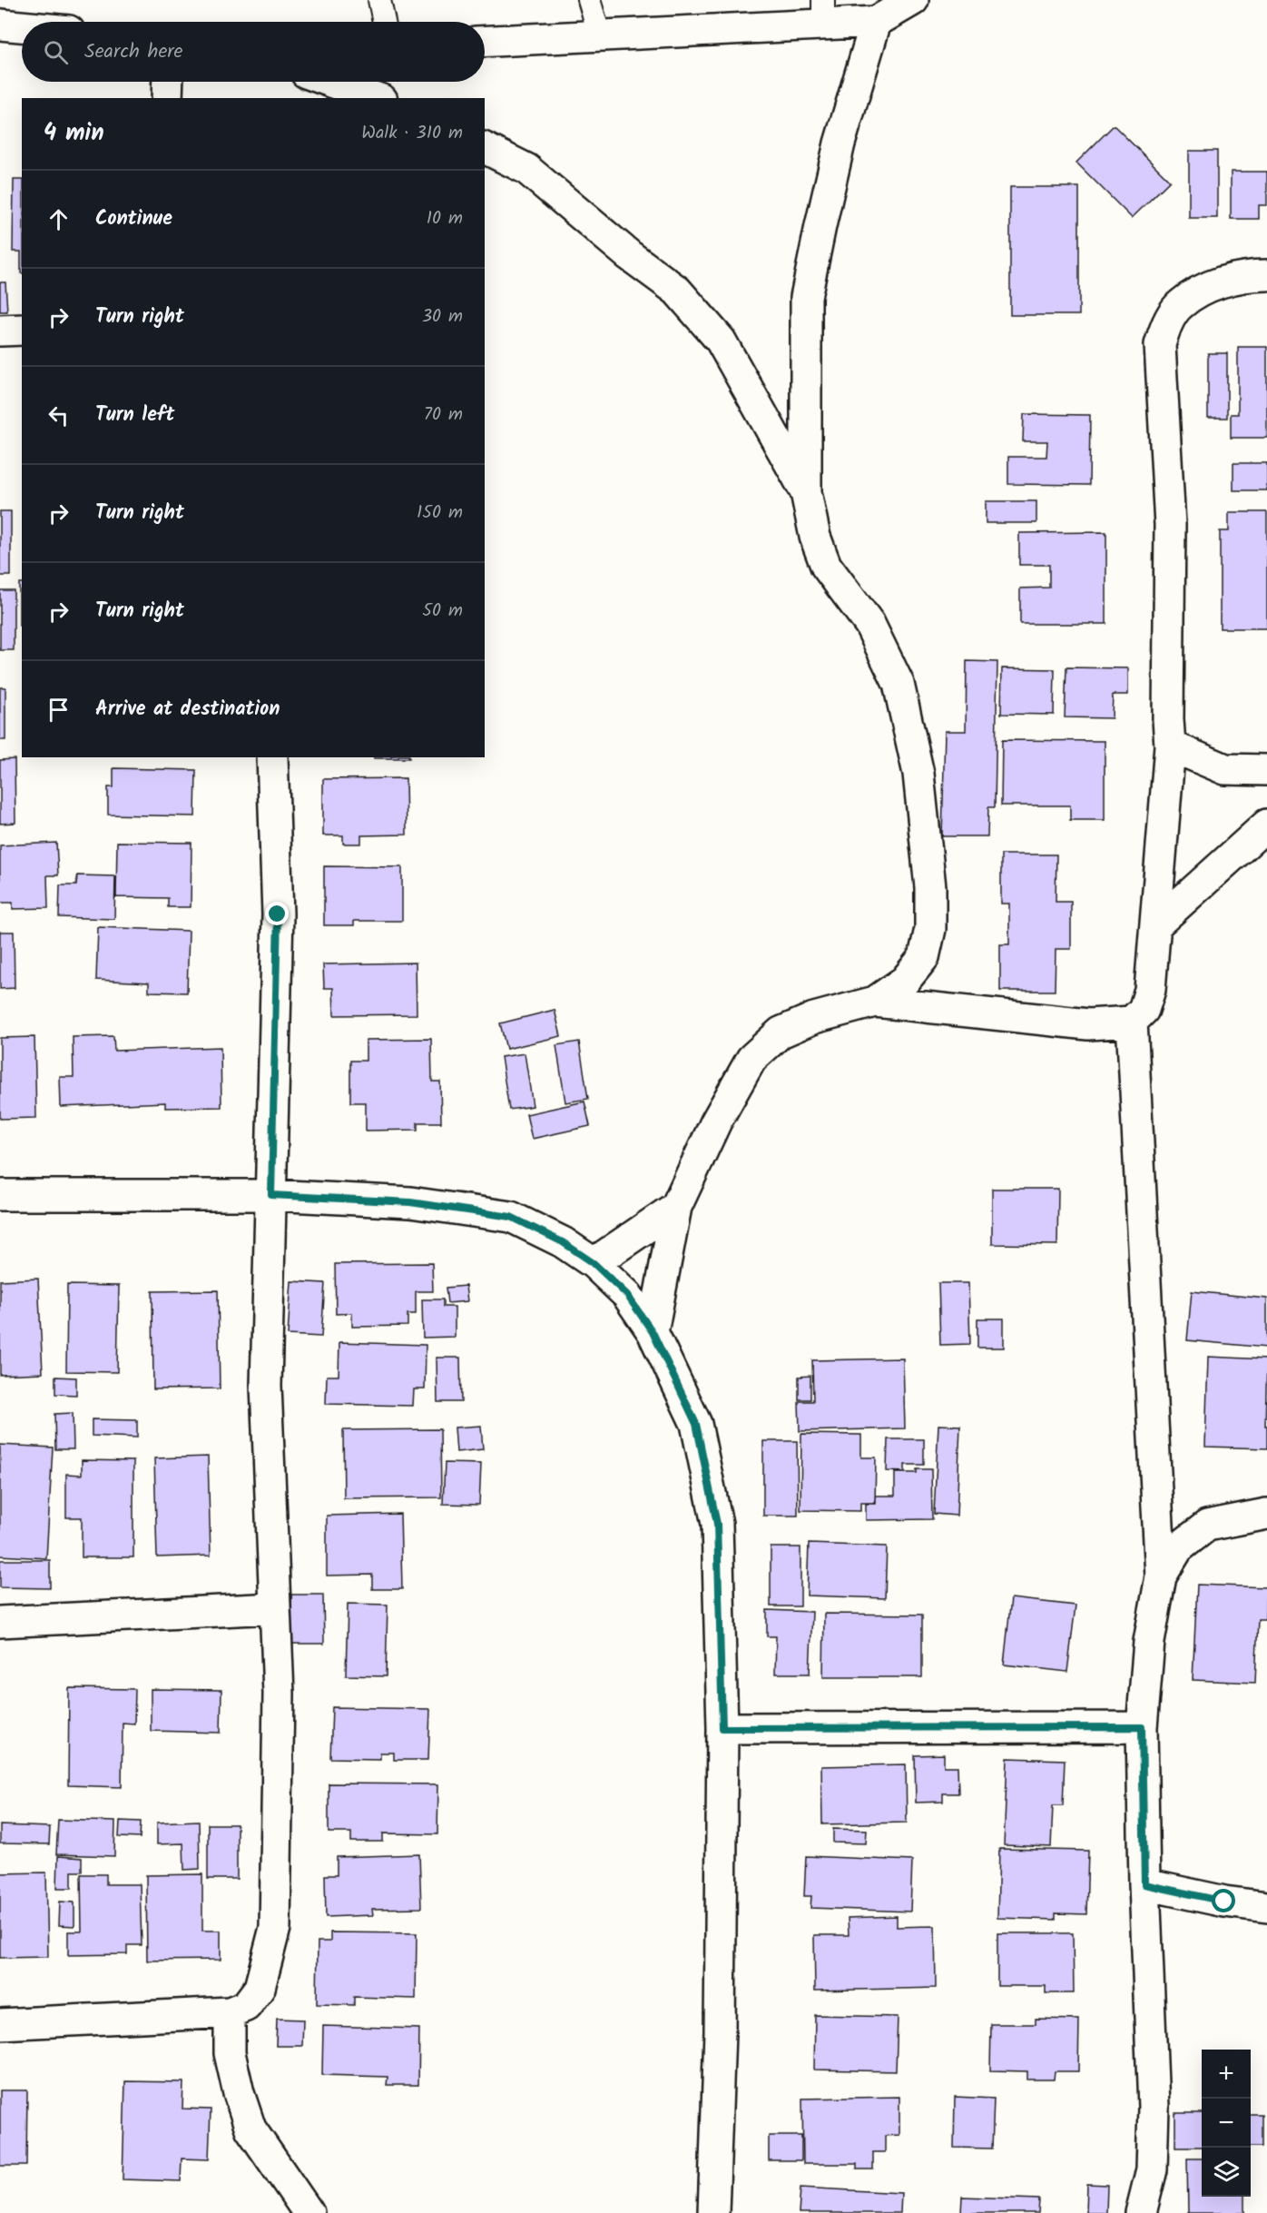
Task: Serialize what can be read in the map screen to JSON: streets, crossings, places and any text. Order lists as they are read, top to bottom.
{
  "page": {
    "search": "Search here",
    "heading": ["4 min", "Walk · 310 m"],
    "list": [
      ["Continue", "10 m"],
      ["Turn right", "30 m"],
      ["Turn left", "70 m"],
      ["Turn right", "150 m"],
      ["Turn right", "50 m"],
      "Arrive at destination"
    ],
    "map_buttons": ["+", "−"]
  }
}
